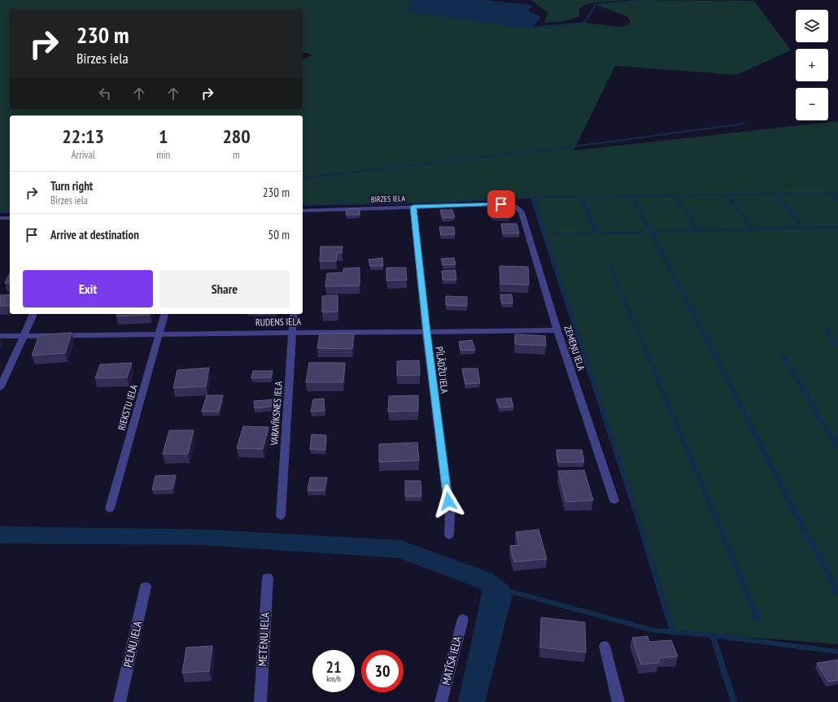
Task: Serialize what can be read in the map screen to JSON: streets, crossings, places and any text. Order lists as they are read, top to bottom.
{
  "streets": {
    "street": [
      "BIRZES IELA",
      "RUDENS IELA",
      "ZEMEŅU IELA",
      "PĪLĀDŽU IELA",
      "RIEKSTU IELA",
      "VARAVĪKSNES IELA",
      "METEŅU IELA",
      "PELNU IELA",
      "MATĪSA IELA"
    ]
  },
  "crossings": [
    ["BIRZES IELA", "ZEMEŅU IELA"],
    ["BIRZES IELA", "PĪLĀDŽU IELA"],
    ["RUDENS IELA", "ZEMEŅU IELA"],
    ["RUDENS IELA", "PĪLĀDŽU IELA"],
    ["RUDENS IELA", "RIEKSTU IELA"],
    ["RUDENS IELA", "VARAVĪKSNES IELA"]
  ],
  "page": {
    "map_buttons": ["+", "−"],
    "turn": ["230 m", "Birzes iela"],
    "eta": [
      "22:13",
      "Arrival",
      "1",
      "min",
      "280",
      "m"
    ],
    "list": [
      {
        "name": "Turn right",
        "note": "Birzes iela",
        "value": "230 m"
      },
      {
        "name": "Arrive at destination",
        "value": "50 m"
      }
    ],
    "buttons": ["Exit", "Share"],
    "speed": "21 km/h",
    "limit": "30"
  }
}
